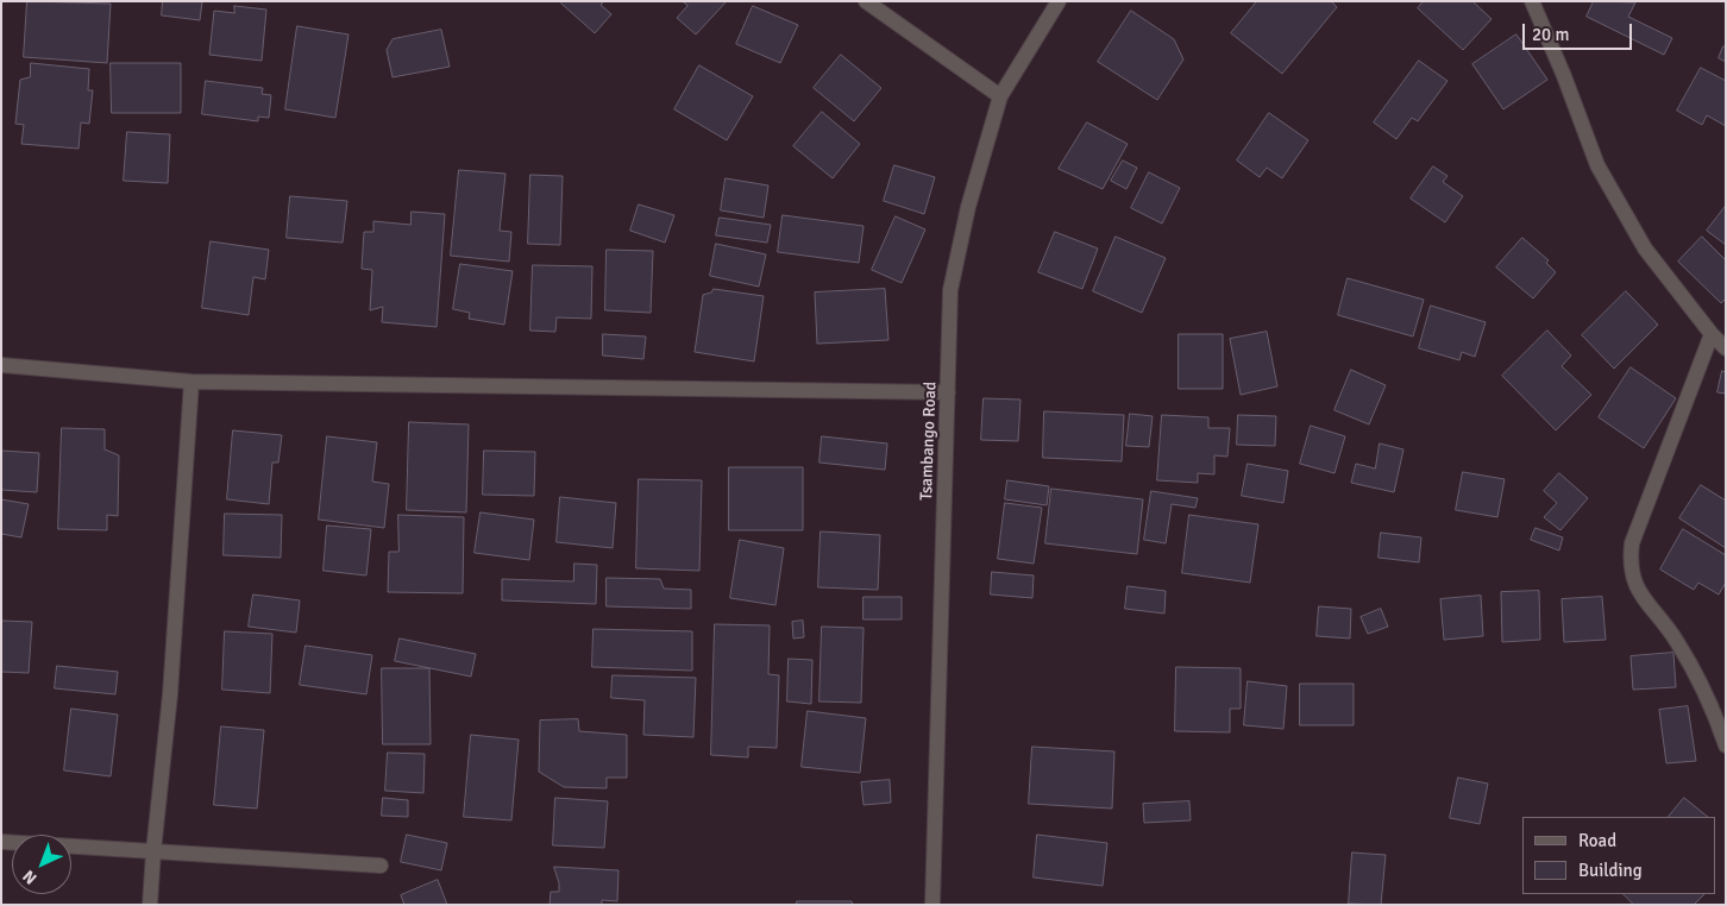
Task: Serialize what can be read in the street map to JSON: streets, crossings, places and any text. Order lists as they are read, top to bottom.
{
  "streets": {
    "street": ["Tsambango Road"]
  },
  "legend": ["Road", "Building"],
  "scale_bar": "20 m",
  "north": "bottom left"
}
